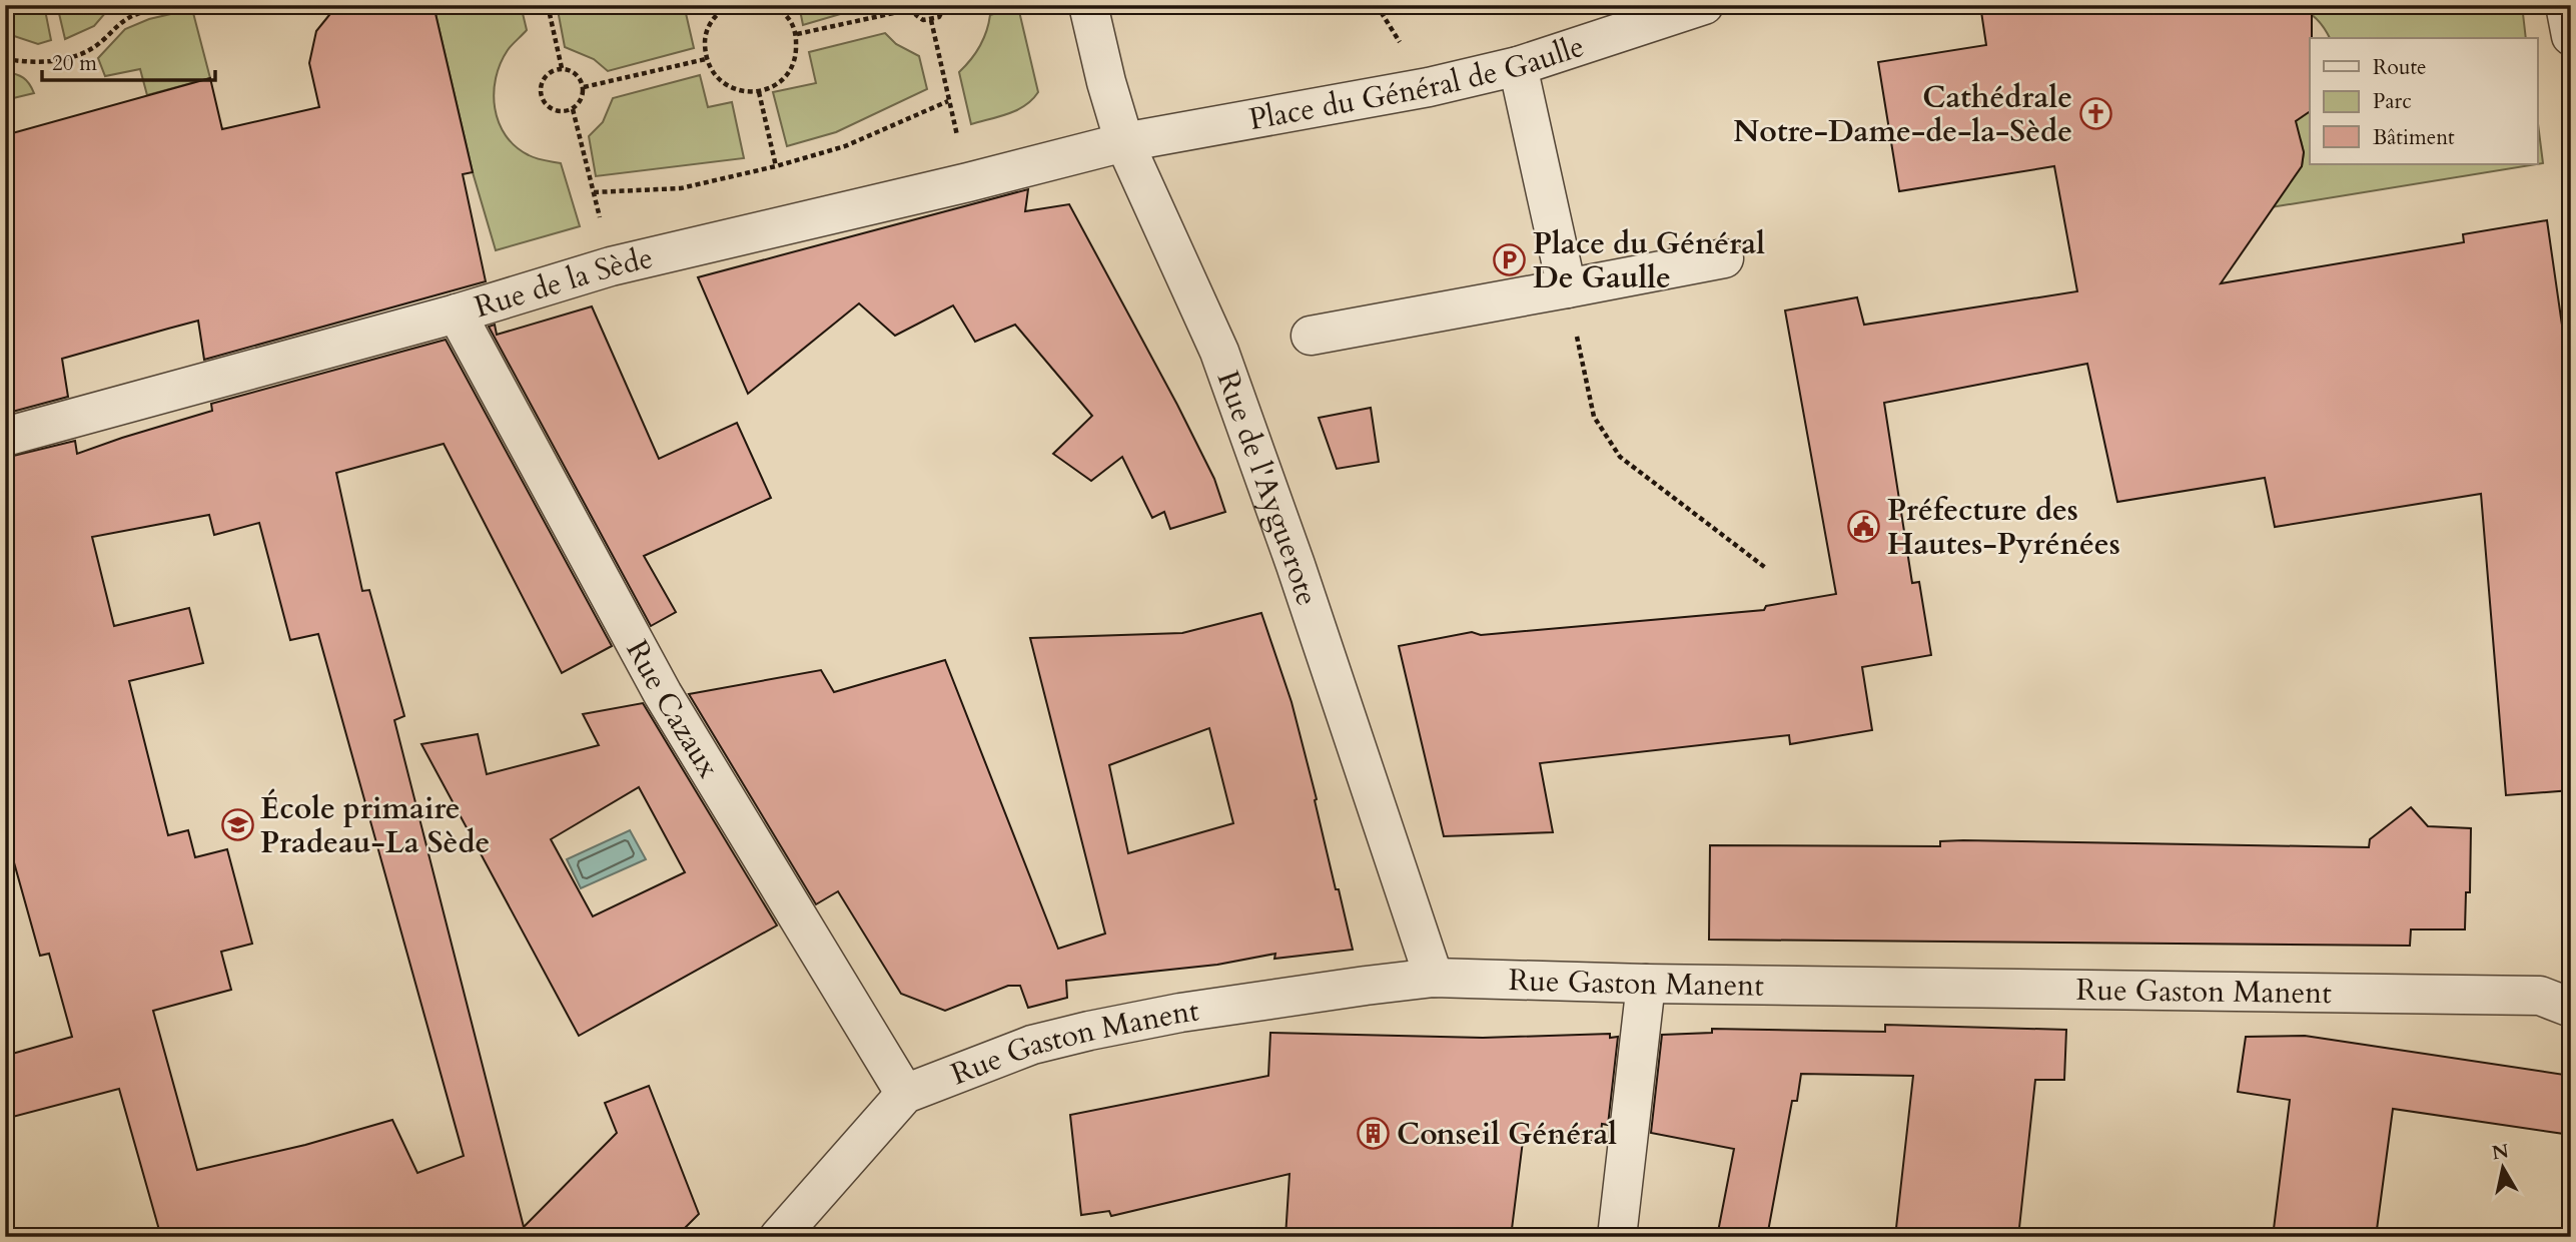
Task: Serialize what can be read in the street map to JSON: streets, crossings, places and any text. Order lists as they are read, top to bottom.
{
  "streets": {
    "street": [
      "Place du Général de Gaulle",
      "Rue de la Sède",
      "Rue de l'Ayguerote",
      "Rue Cazaux",
      "Rue Gaston Manent"
    ]
  },
  "crossings": [
    ["Place du Général de Gaulle", "Rue de la Sède"],
    ["Place du Général de Gaulle", "Rue de l'Ayguerote"],
    ["Rue de la Sède", "Rue de l'Ayguerote"],
    ["Rue de la Sède", "Rue Cazaux"],
    ["Rue de l'Ayguerote", "Rue Gaston Manent"],
    ["Rue Cazaux", "Rue Gaston Manent"]
  ],
  "places": {
    "church": ["Cathédrale Notre-Dame-de-la-Sède"],
    "parking": ["Place du Général De Gaulle"],
    "public building": ["Préfecture des Hautes-Pyrénées"],
    "school or university": ["École primaire Pradeau-La Sède"],
    "building": ["Conseil Général"]
  },
  "legend": ["Route", "Parc", "Bâtiment"],
  "scale_bar": "20 m",
  "north": "top"
}
